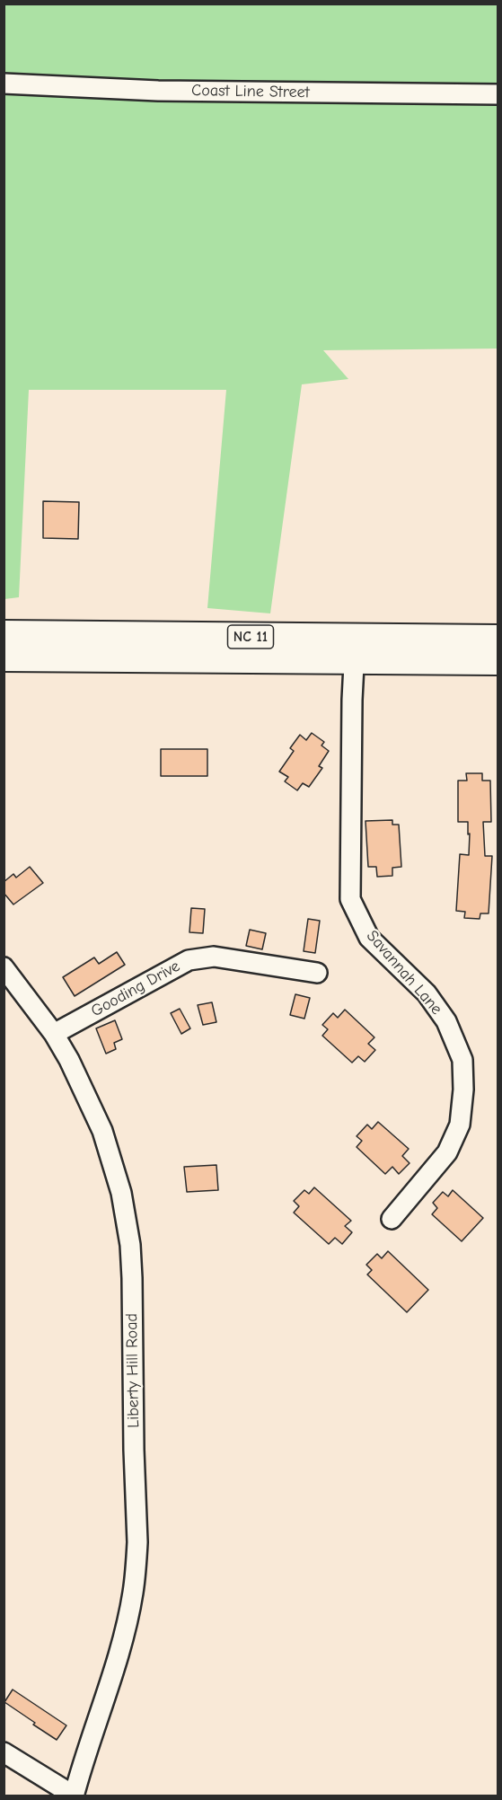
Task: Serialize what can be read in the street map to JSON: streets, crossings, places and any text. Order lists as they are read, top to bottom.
{
  "streets": {
    "highway": ["NC 11"],
    "street": [
      "Coast Line Street",
      "Savannah Lane",
      "Gooding Drive",
      "Liberty Hill Road"
    ]
  },
  "crossings": [
    ["NC 11", "Savannah Lane"],
    ["Gooding Drive", "Liberty Hill Road"]
  ]
}
